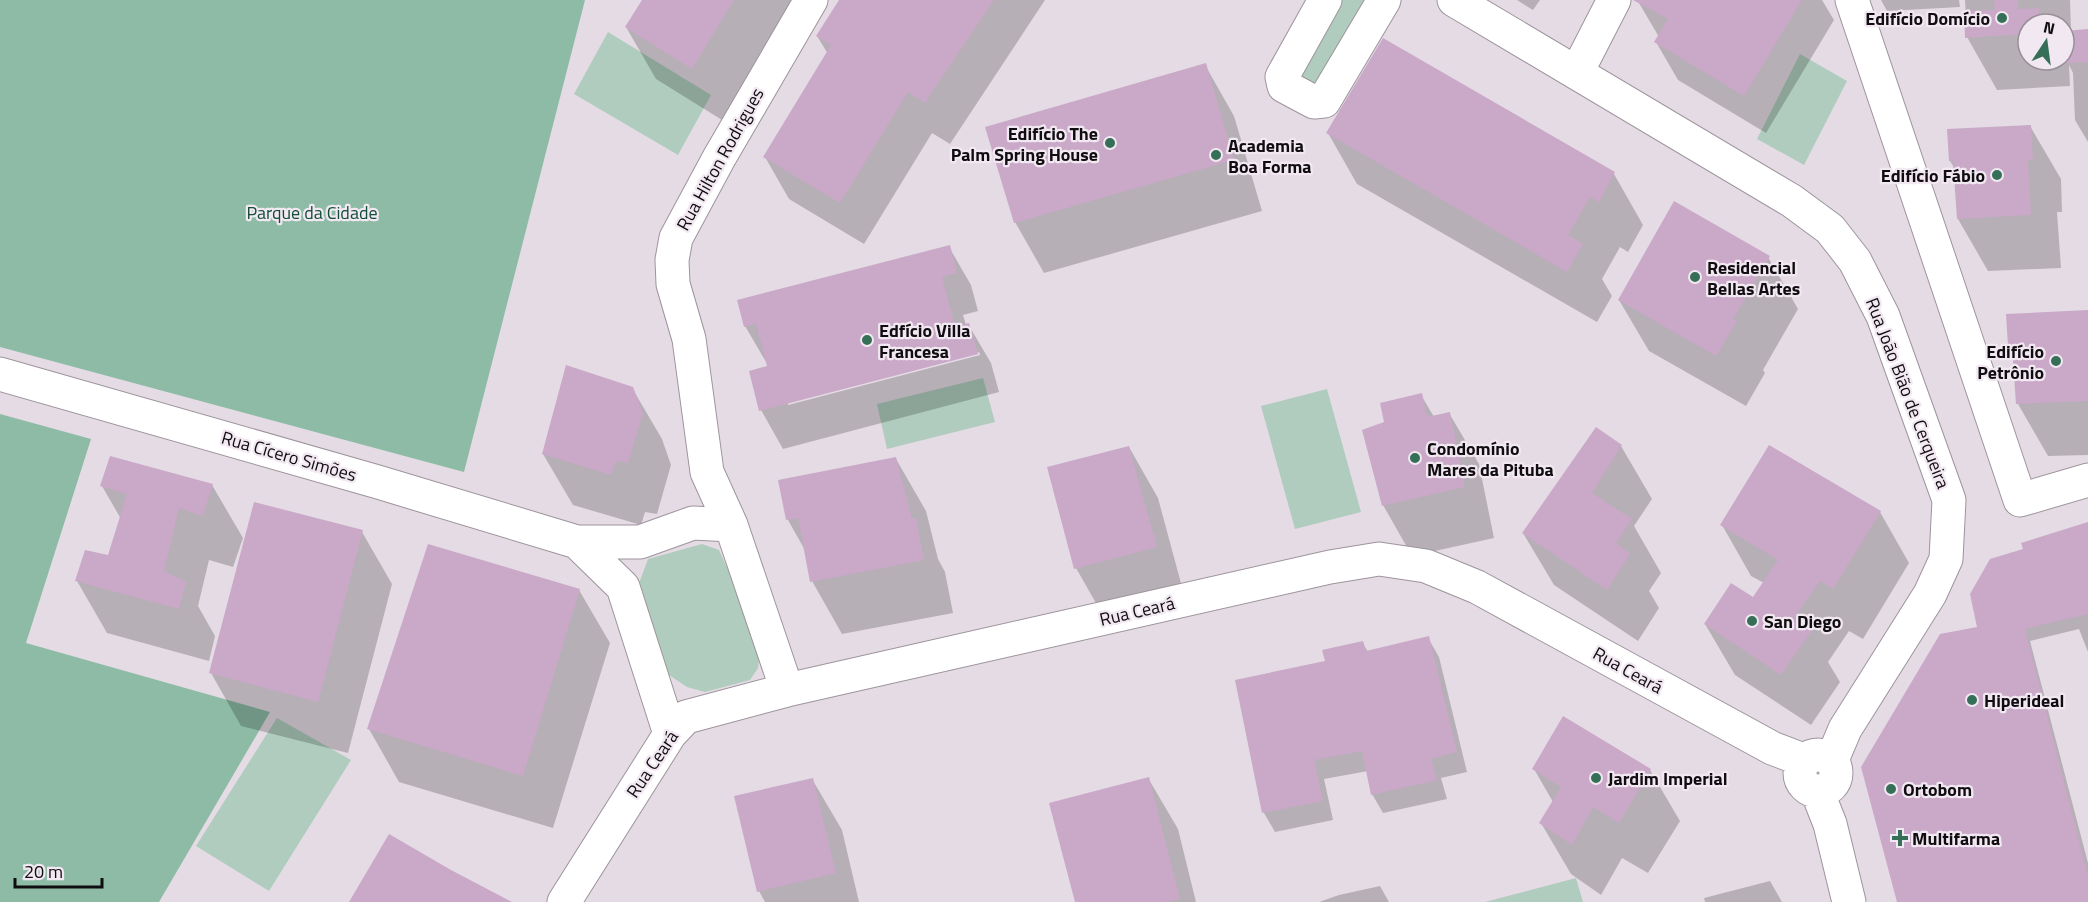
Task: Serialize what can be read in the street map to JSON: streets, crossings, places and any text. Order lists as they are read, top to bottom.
{
  "streets": {
    "street": [
      "Rua Hilton Rodrigues",
      "Rua João Bião de Cerqueira",
      "Rua Cícero Simões",
      "Rua Ceará"
    ]
  },
  "crossings": [
    ["Rua Hilton Rodrigues", "Rua Cícero Simões"],
    ["Rua Hilton Rodrigues", "Rua Ceará"],
    ["Rua João Bião de Cerqueira", "Rua Ceará"],
    ["Rua Cícero Simões", "Rua Ceará"]
  ],
  "parks": ["Parque da Cidade"],
  "places": {
    "other": [
      "Edifício Domício",
      "Edifício The Palm Spring House",
      "Academia Boa Forma",
      "Edifício Fábio",
      "Residencial Bellas Artes",
      "Edfício Villa Francesa",
      "Edifício Petrônio",
      "Condomínio Mares da Pituba",
      "San Diego",
      "Hiperideal",
      "Jardim Imperial",
      "Ortobom"
    ],
    "health": ["Multifarma"]
  },
  "scale_bar": "20 m",
  "north": "top"
}
